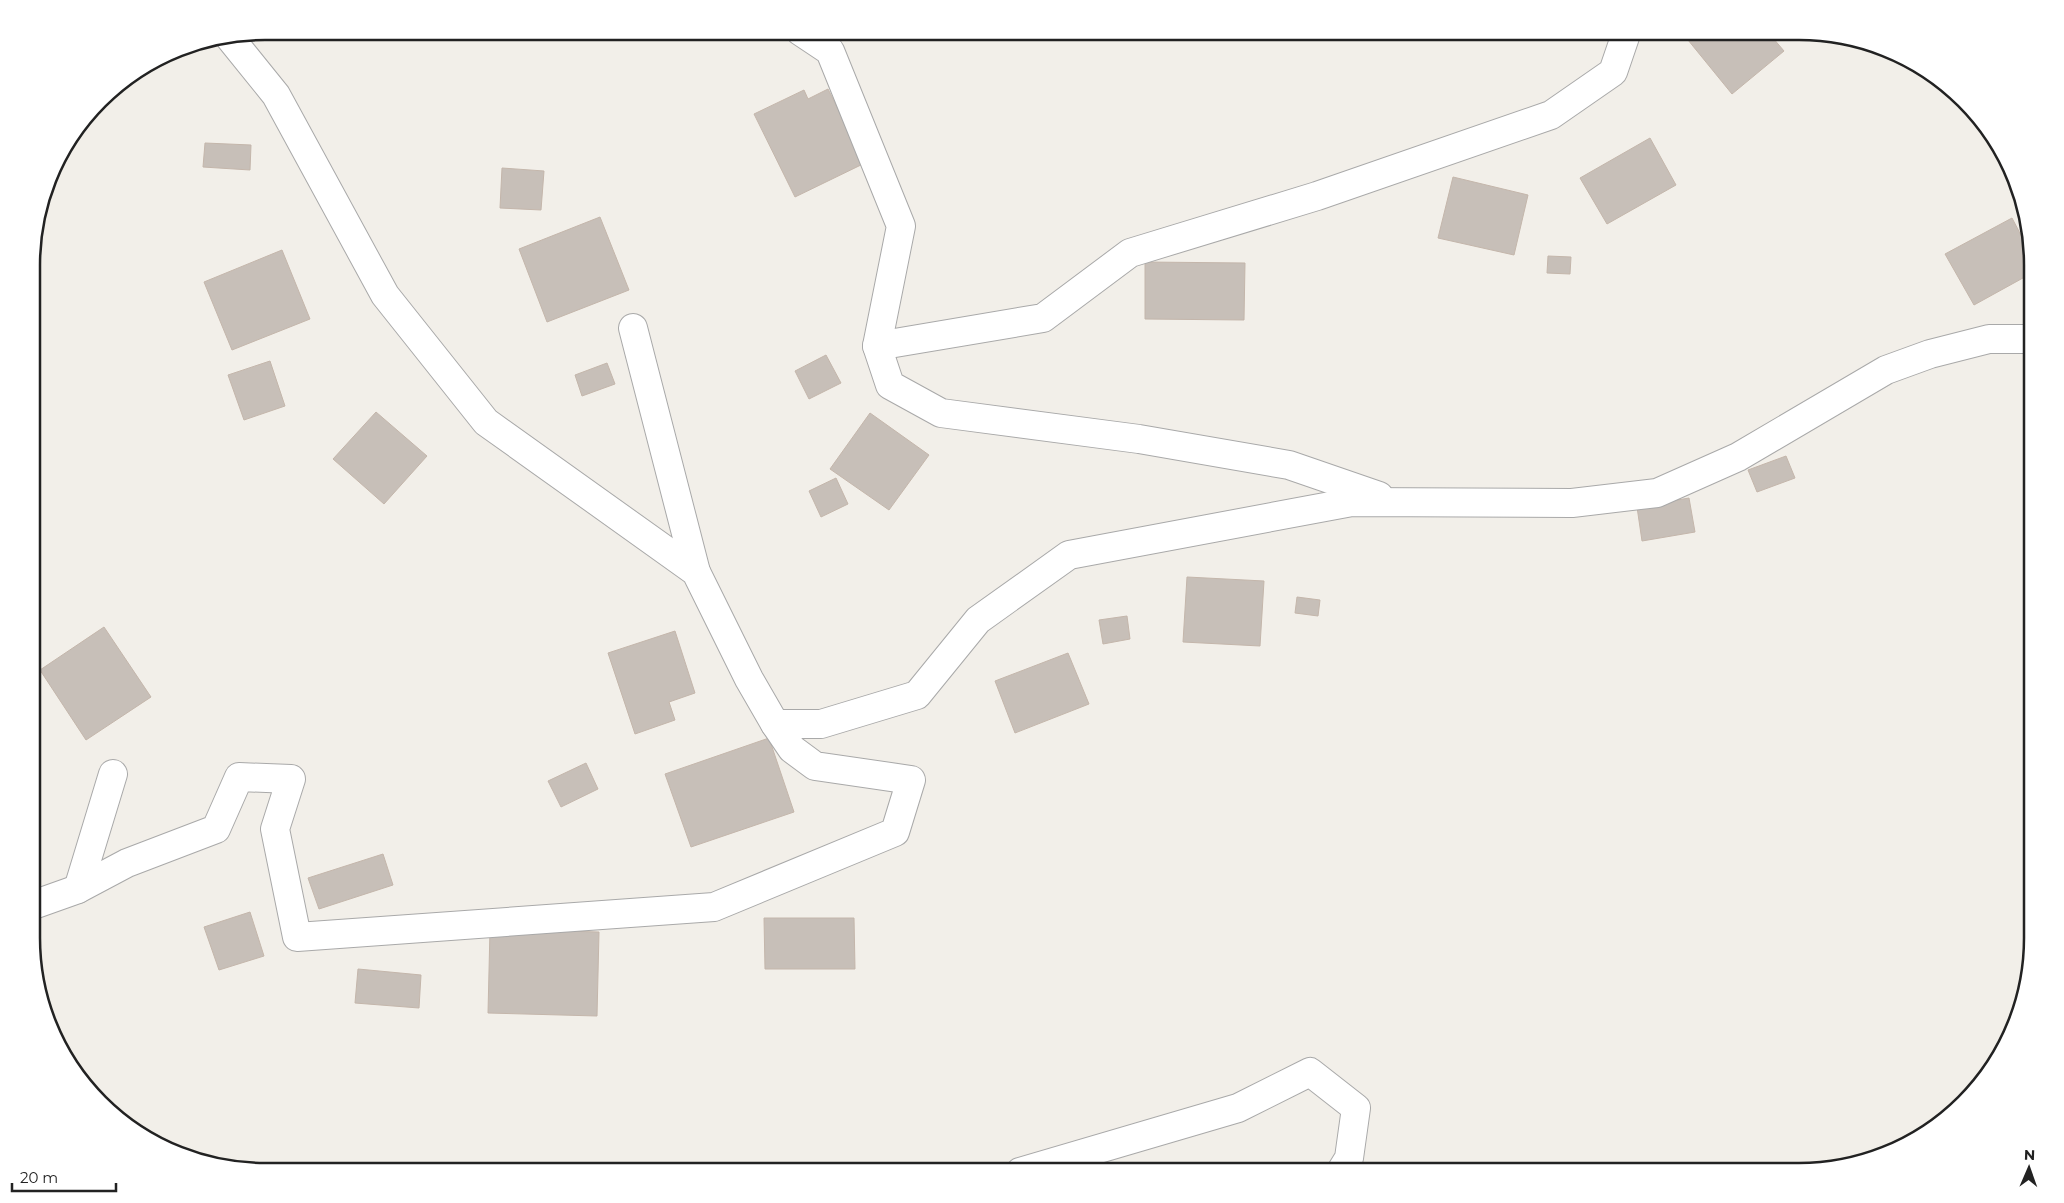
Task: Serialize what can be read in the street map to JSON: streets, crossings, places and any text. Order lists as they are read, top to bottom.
{
  "scale_bar": "20 m",
  "north": "top"
}
